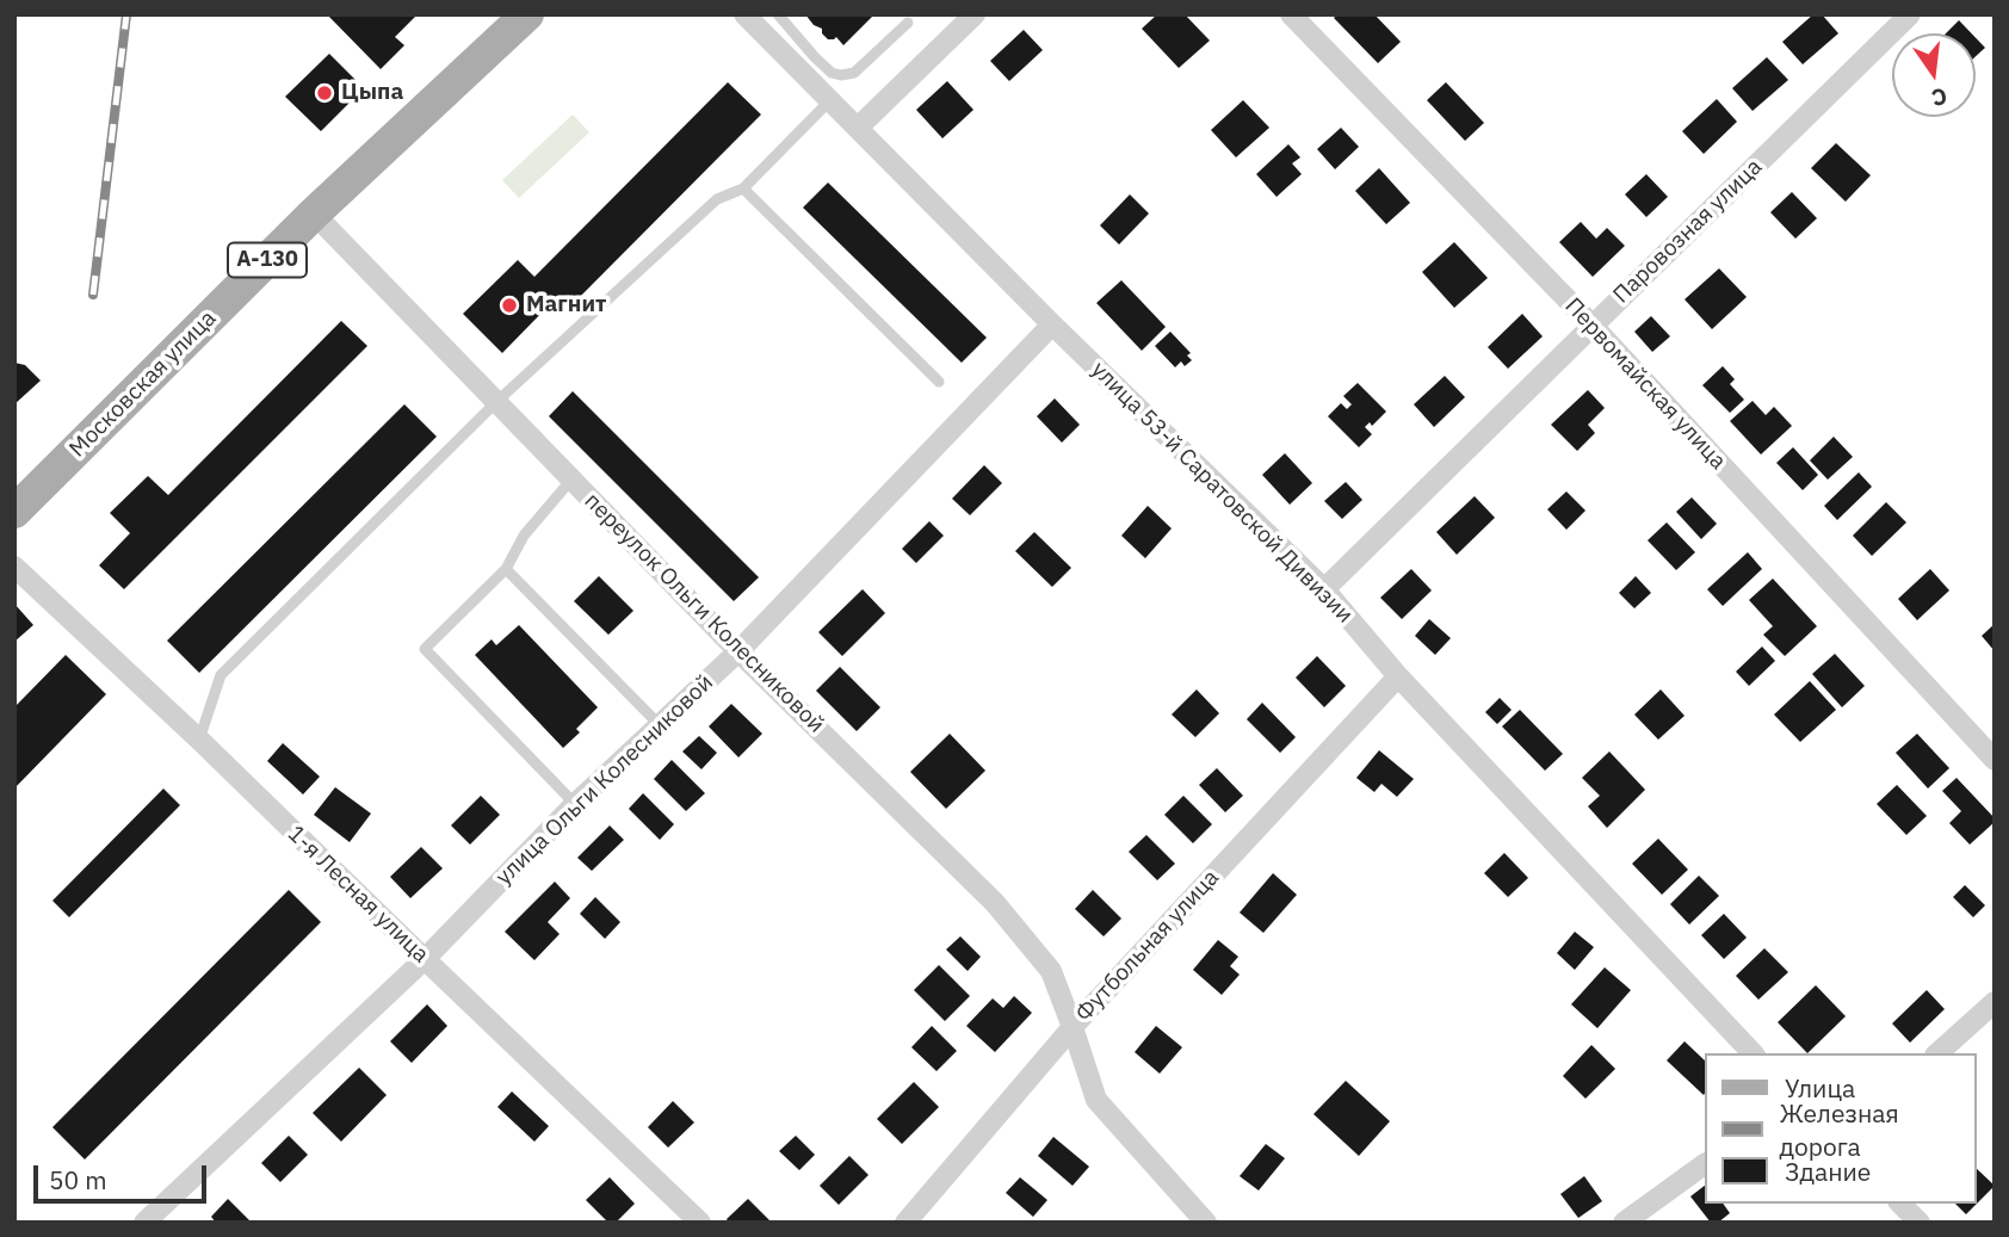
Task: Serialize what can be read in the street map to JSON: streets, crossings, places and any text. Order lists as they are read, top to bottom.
{
  "streets": {
    "main road": ["А-130", "Московская улица"],
    "street": [
      "Паровозная улица",
      "Первомайская улица",
      "улица 53-й Саратовской Дивизии",
      "переулок Ольги Колесниковой",
      "улица Ольги Колесниковой",
      "1-я Лесная улица",
      "Футбольная улица"
    ]
  },
  "crossings": [
    ["Паровозная улица", "Первомайская улица"],
    ["Паровозная улица", "улица 53-й Саратовской Дивизии"],
    ["Московская улица", "переулок Ольги Колесниковой"],
    ["улица 53-й Саратовской Дивизии", "улица Ольги Колесниковой"],
    ["улица 53-й Саратовской Дивизии", "Футбольная улица"],
    ["переулок Ольги Колесниковой", "улица Ольги Колесниковой"],
    ["переулок Ольги Колесниковой", "Футбольная улица"],
    ["улица Ольги Колесниковой", "1-я Лесная улица"]
  ],
  "places": ["Цыпа", "Магнит"],
  "legend": ["Улица", "Железная дорога", "Здание"],
  "scale_bar": "50 m",
  "north": "bottom"
}
